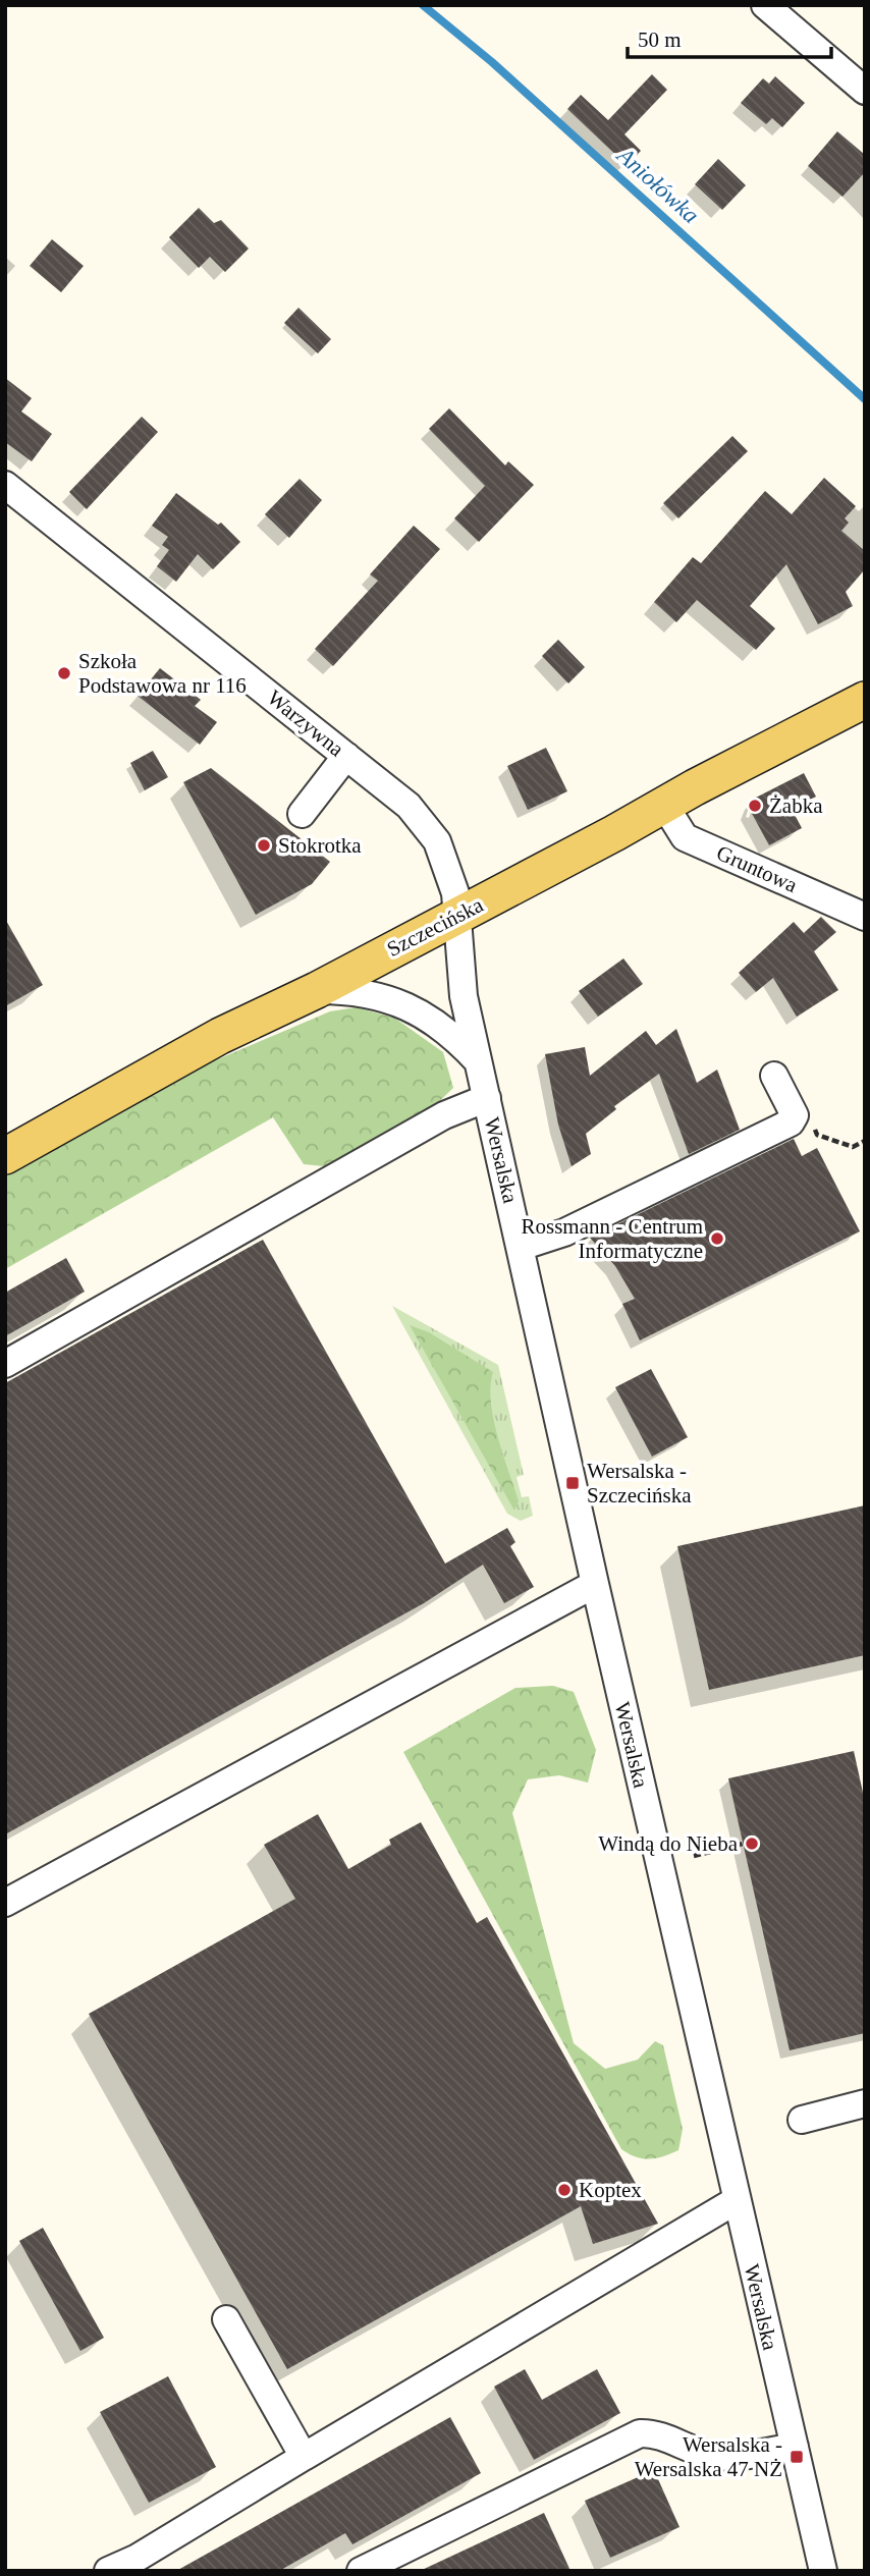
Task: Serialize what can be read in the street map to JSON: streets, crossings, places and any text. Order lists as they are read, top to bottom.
{
  "streets": {
    "main road": ["Szczecińska"],
    "street": ["Warzywna", "Gruntowa", "Wersalska"]
  },
  "crossings": [
    ["Warzywna", "Szczecińska"],
    ["Warzywna", "Wersalska"],
    ["Gruntowa", "Szczecińska"],
    ["Szczecińska", "Wersalska"]
  ],
  "water": ["Aniołówka"],
  "places": {
    "other": [
      "Szkoła Podstawowa nr 116",
      "Żabka",
      "Stokrotka",
      "Rossmann - Centrum Informatyczne",
      "Windą do Nieba",
      "Koptex"
    ],
    "transit": ["Wersalska - Szczecińska", "Wersalska - Wersalska 47 NŻ"]
  },
  "scale_bar": "50 m"
}
